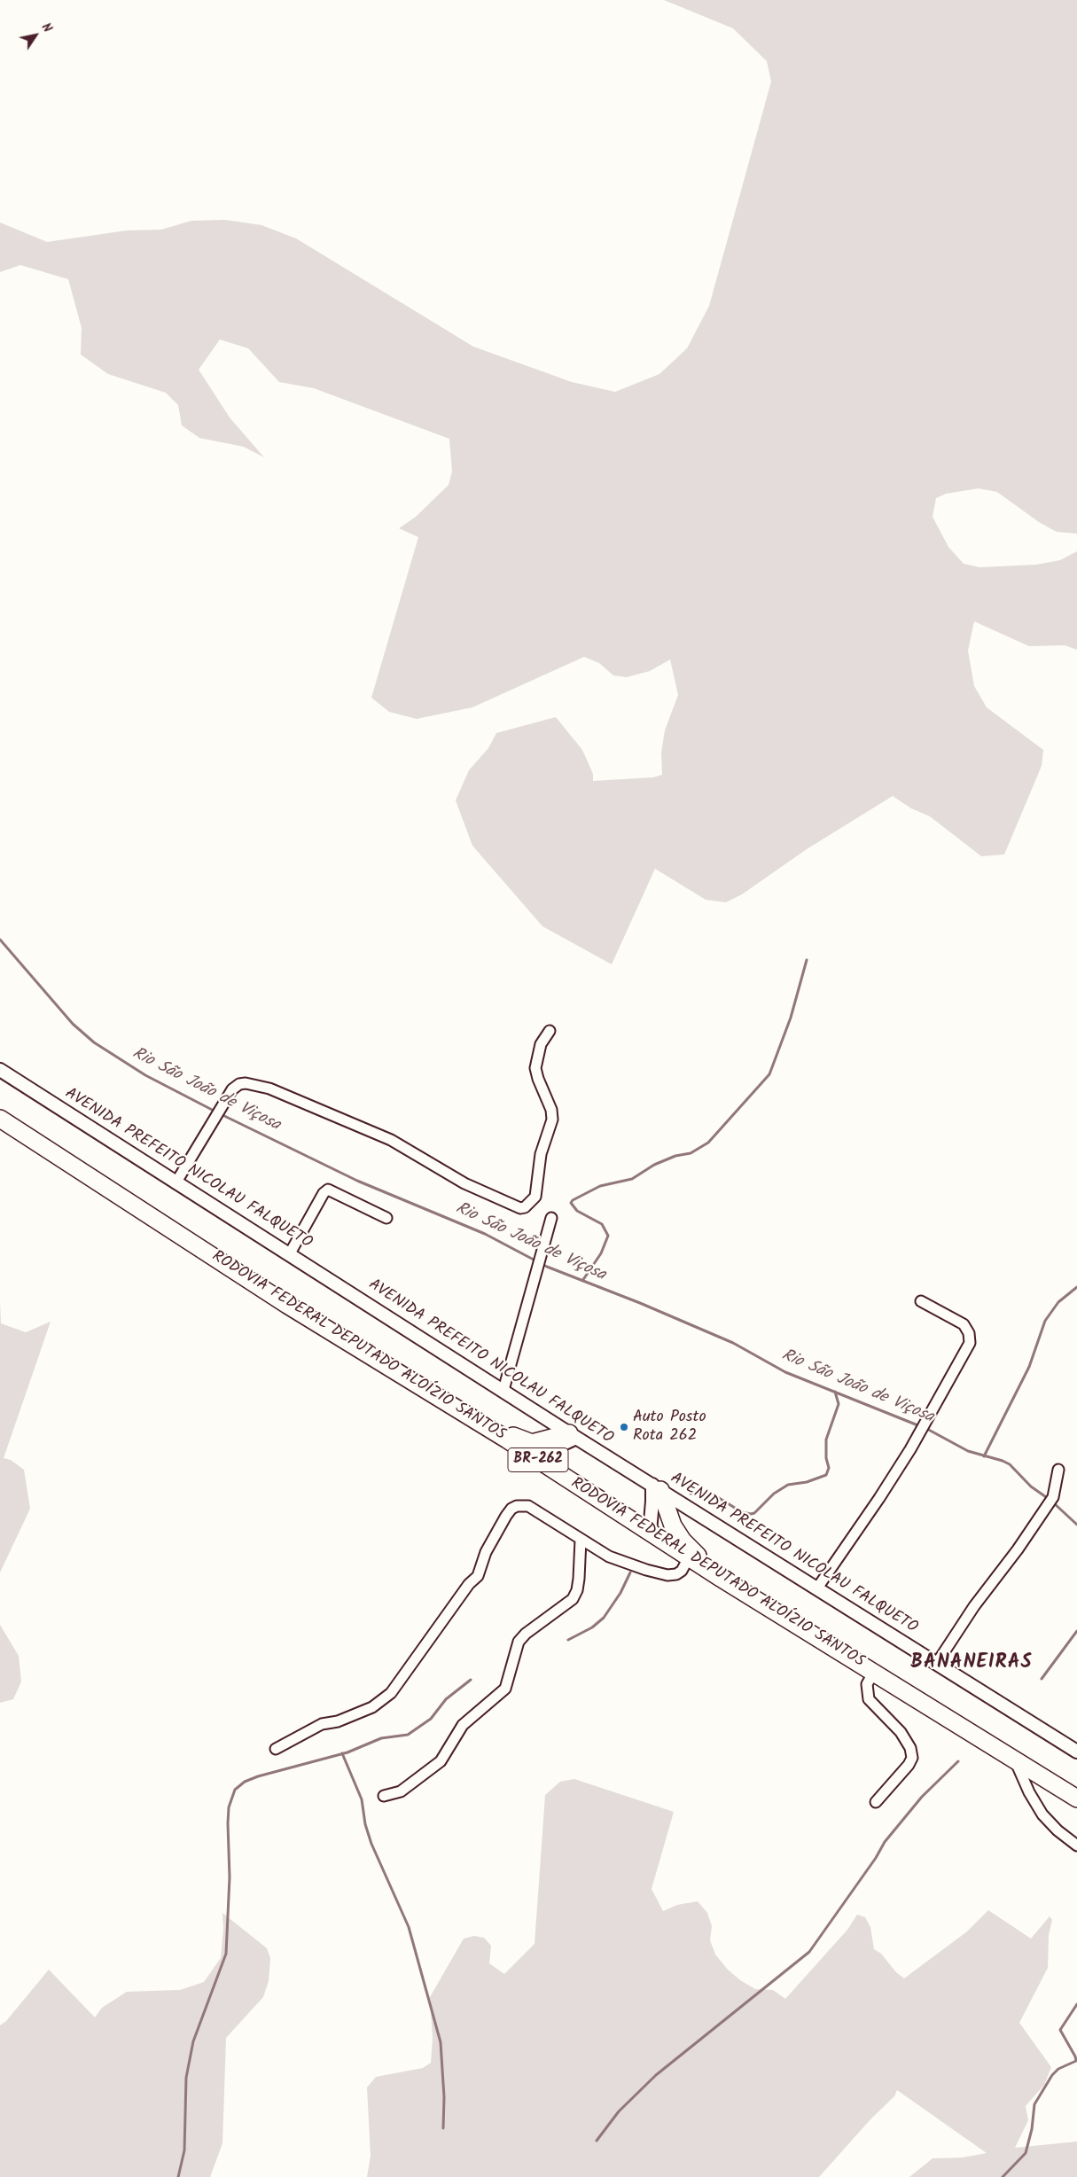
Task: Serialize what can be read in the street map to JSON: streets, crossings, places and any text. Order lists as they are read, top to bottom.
{
  "streets": {
    "highway": ["RODOVIA FEDERAL DEPUTADO ALOÍZIO SANTOS", "BR-262"],
    "street": ["AVENIDA PREFEITO NICOLAU FALQUETO"]
  },
  "districts": ["BANANEIRAS"],
  "water": ["Rio São João de Viçosa"],
  "places": ["Auto Posto Rota 262"],
  "north": "top right"
}
